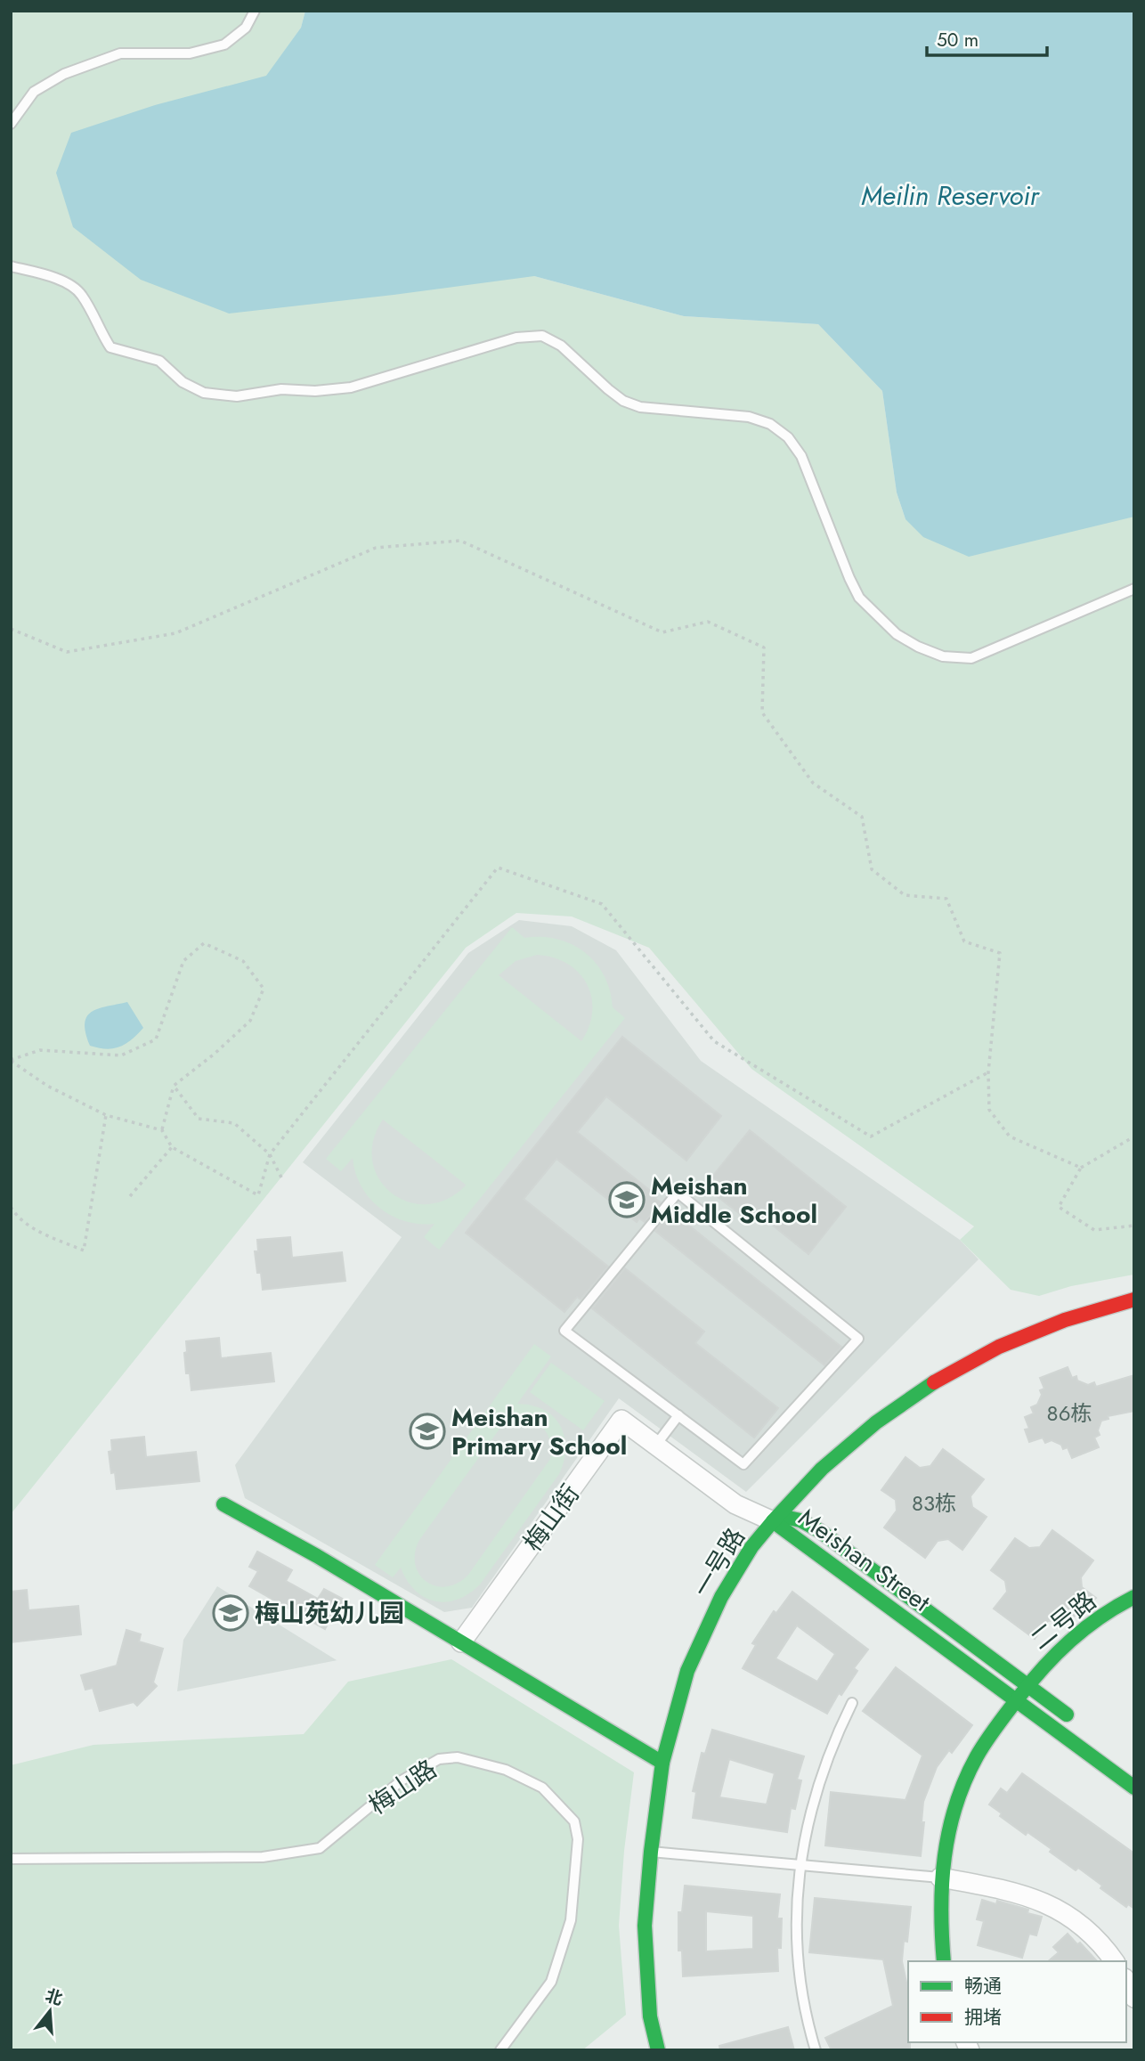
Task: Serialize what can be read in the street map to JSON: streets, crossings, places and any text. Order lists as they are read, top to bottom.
{
  "streets": {
    "street": [
      "梅山街",
      "Meishan Street",
      "一号路",
      "二号路"
    ],
    "lane": ["梅山路"]
  },
  "crossings": [
    ["梅山街", "Meishan Street"],
    ["梅山街", "一号路"],
    ["Meishan Street", "一号路"],
    ["Meishan Street", "二号路"]
  ],
  "water": ["Meilin Reservoir"],
  "places": {
    "school or university": ["Meishan Middle School", "Meishan Primary School", "梅山苑幼儿园"]
  },
  "house_numbers": ["86栋", "83栋"],
  "legend": ["畅通", "拥堵"],
  "scale_bar": "50 m",
  "north": "top"
}
